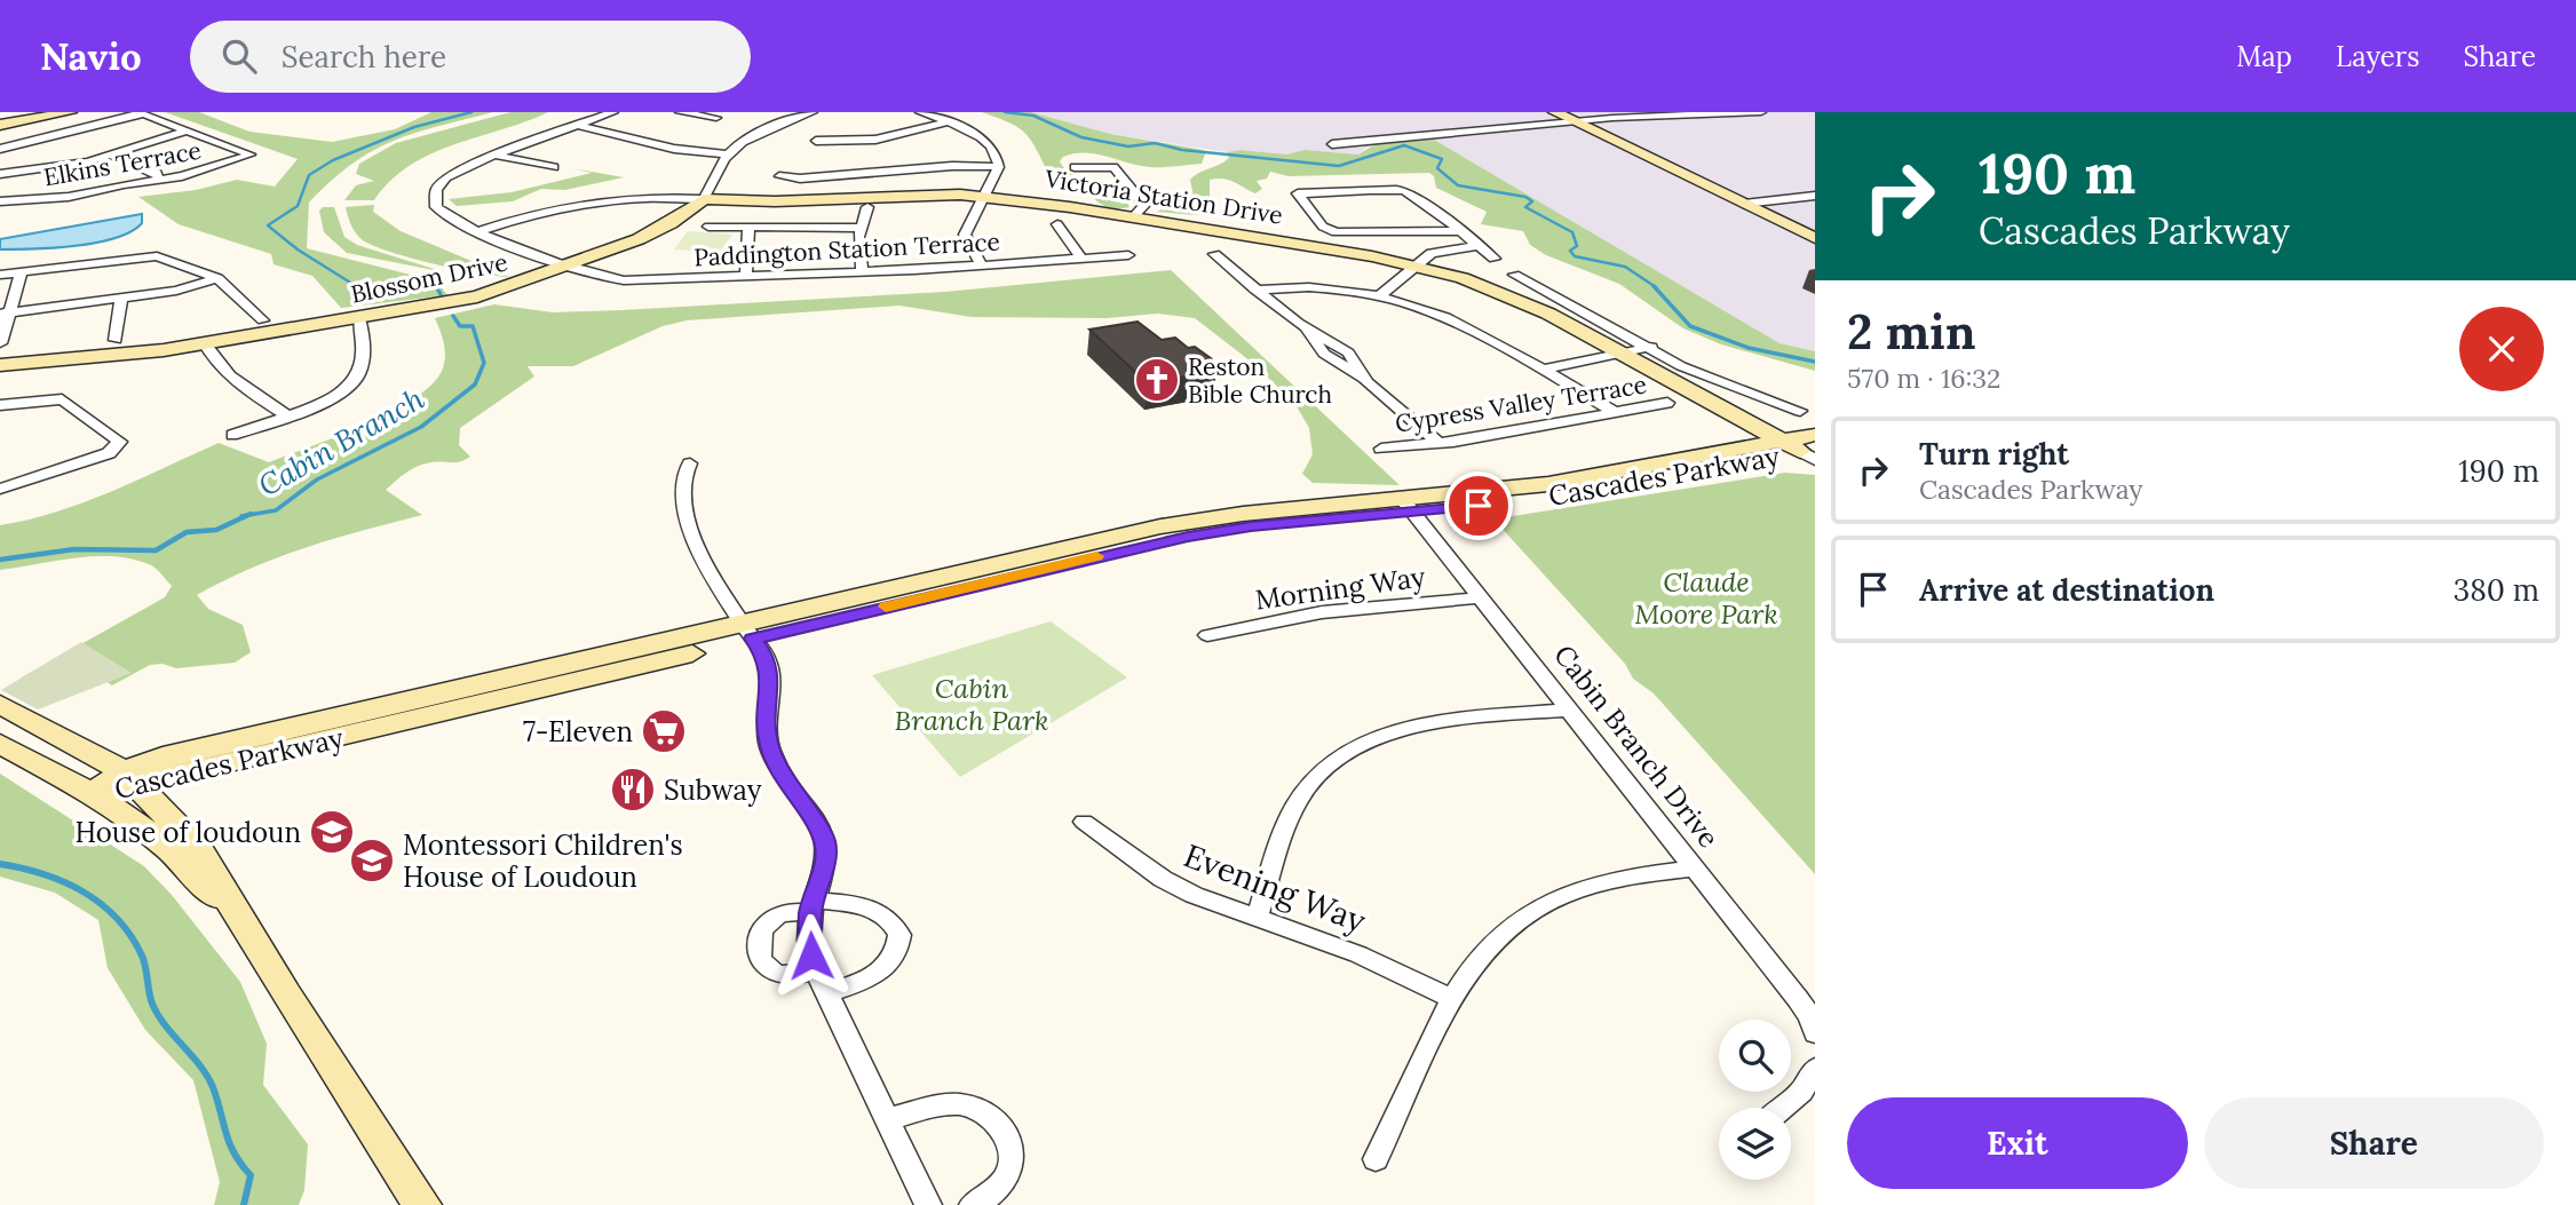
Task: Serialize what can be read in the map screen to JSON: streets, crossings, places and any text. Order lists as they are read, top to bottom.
{
  "streets": {
    "street": [
      "Elkins Terrace",
      "Victoria Station Drive",
      "Paddington Station Terrace",
      "Blossom Drive",
      "Cypress Valley Terrace",
      "Cascades Parkway",
      "Morning Way",
      "Cabin Branch Drive",
      "Evening Way"
    ]
  },
  "crossings": [
    ["Victoria Station Drive", "Paddington Station Terrace"],
    ["Victoria Station Drive", "Blossom Drive"],
    ["Victoria Station Drive", "Cascades Parkway"],
    ["Paddington Station Terrace", "Blossom Drive"],
    ["Cascades Parkway", "Cabin Branch Drive"],
    ["Morning Way", "Cabin Branch Drive"]
  ],
  "water": ["Cabin Branch"],
  "parks": ["Claude Moore Park", "Cabin Branch Park"],
  "places": {
    "church": ["Reston Bible Church"],
    "supermarket": ["7-Eleven"],
    "restaurant": ["Subway"],
    "school or university": ["House of loudoun", "Montessori Children's House of Loudoun"]
  },
  "page": {
    "header": "Navio",
    "search": "Search here",
    "nav": ["Map", "Layers", "Share"],
    "turn": ["190 m", "Cascades Parkway"],
    "heading": ["2 min", "570 m · 16:32"],
    "list": [
      {
        "name": "Turn right",
        "note": "Cascades Parkway",
        "value": "190 m"
      },
      {
        "name": "Arrive at destination",
        "value": "380 m"
      }
    ],
    "buttons": ["Exit", "Share"]
  }
}
